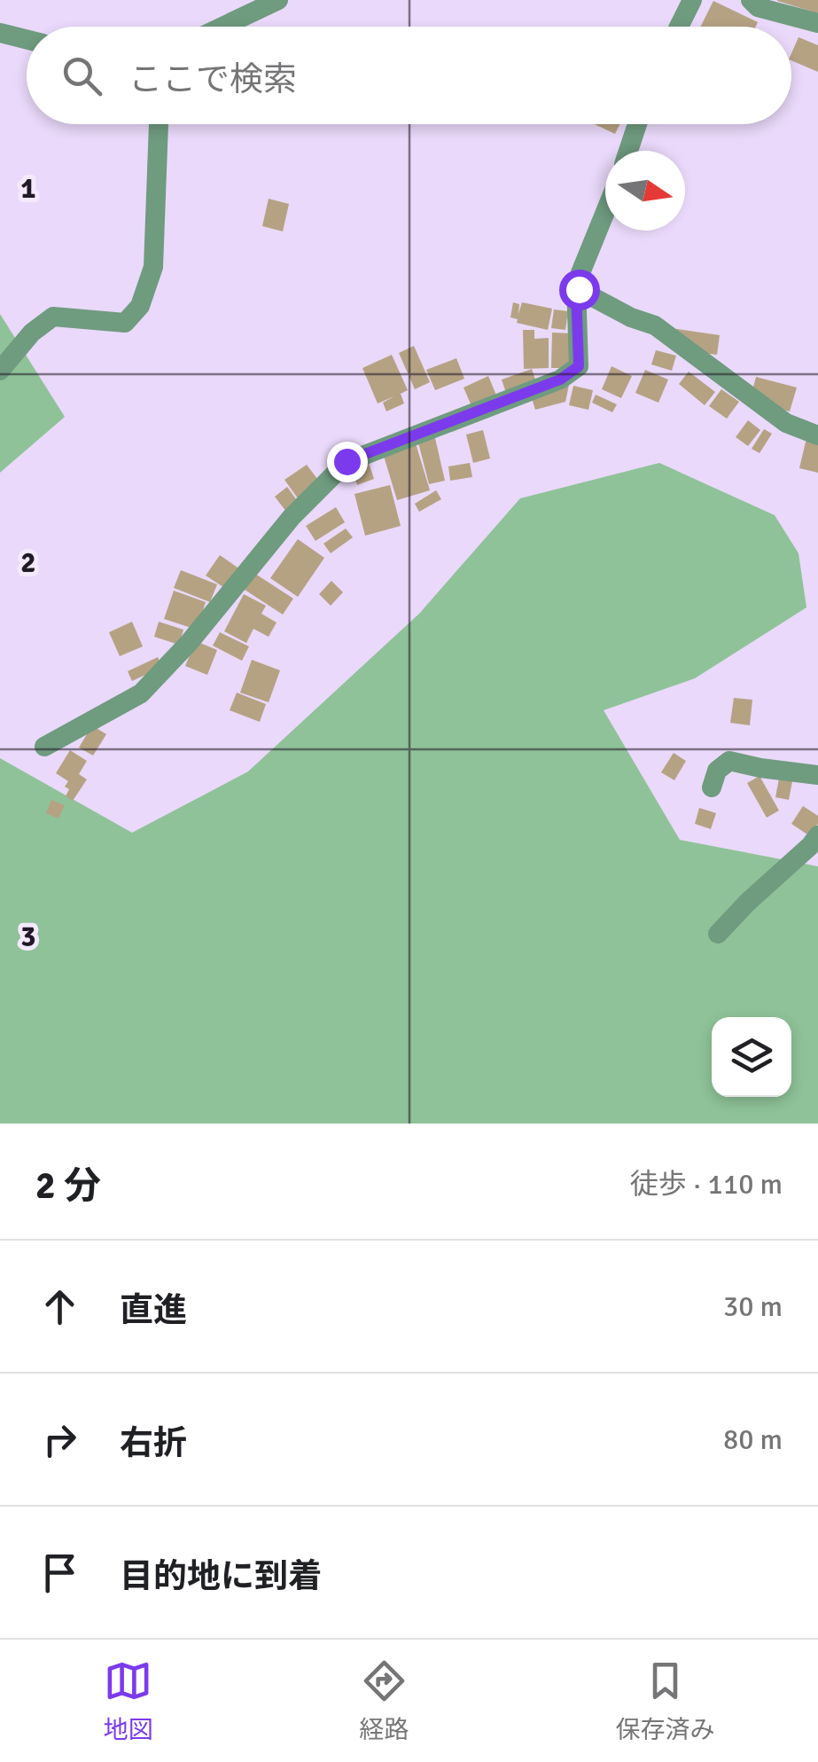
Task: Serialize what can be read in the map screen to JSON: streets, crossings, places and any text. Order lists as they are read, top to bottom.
{
  "north": "right",
  "page": {
    "search": "ここで検索",
    "heading": ["2 分", "徒歩 · 110 m"],
    "list": [
      ["直進", "30 m"],
      ["右折", "80 m"],
      "目的地に到着"
    ],
    "nav": ["地図", "経路", "保存済み"]
  },
  "grid": {
    "rows": ["1", "2", "3"]
  }
}
